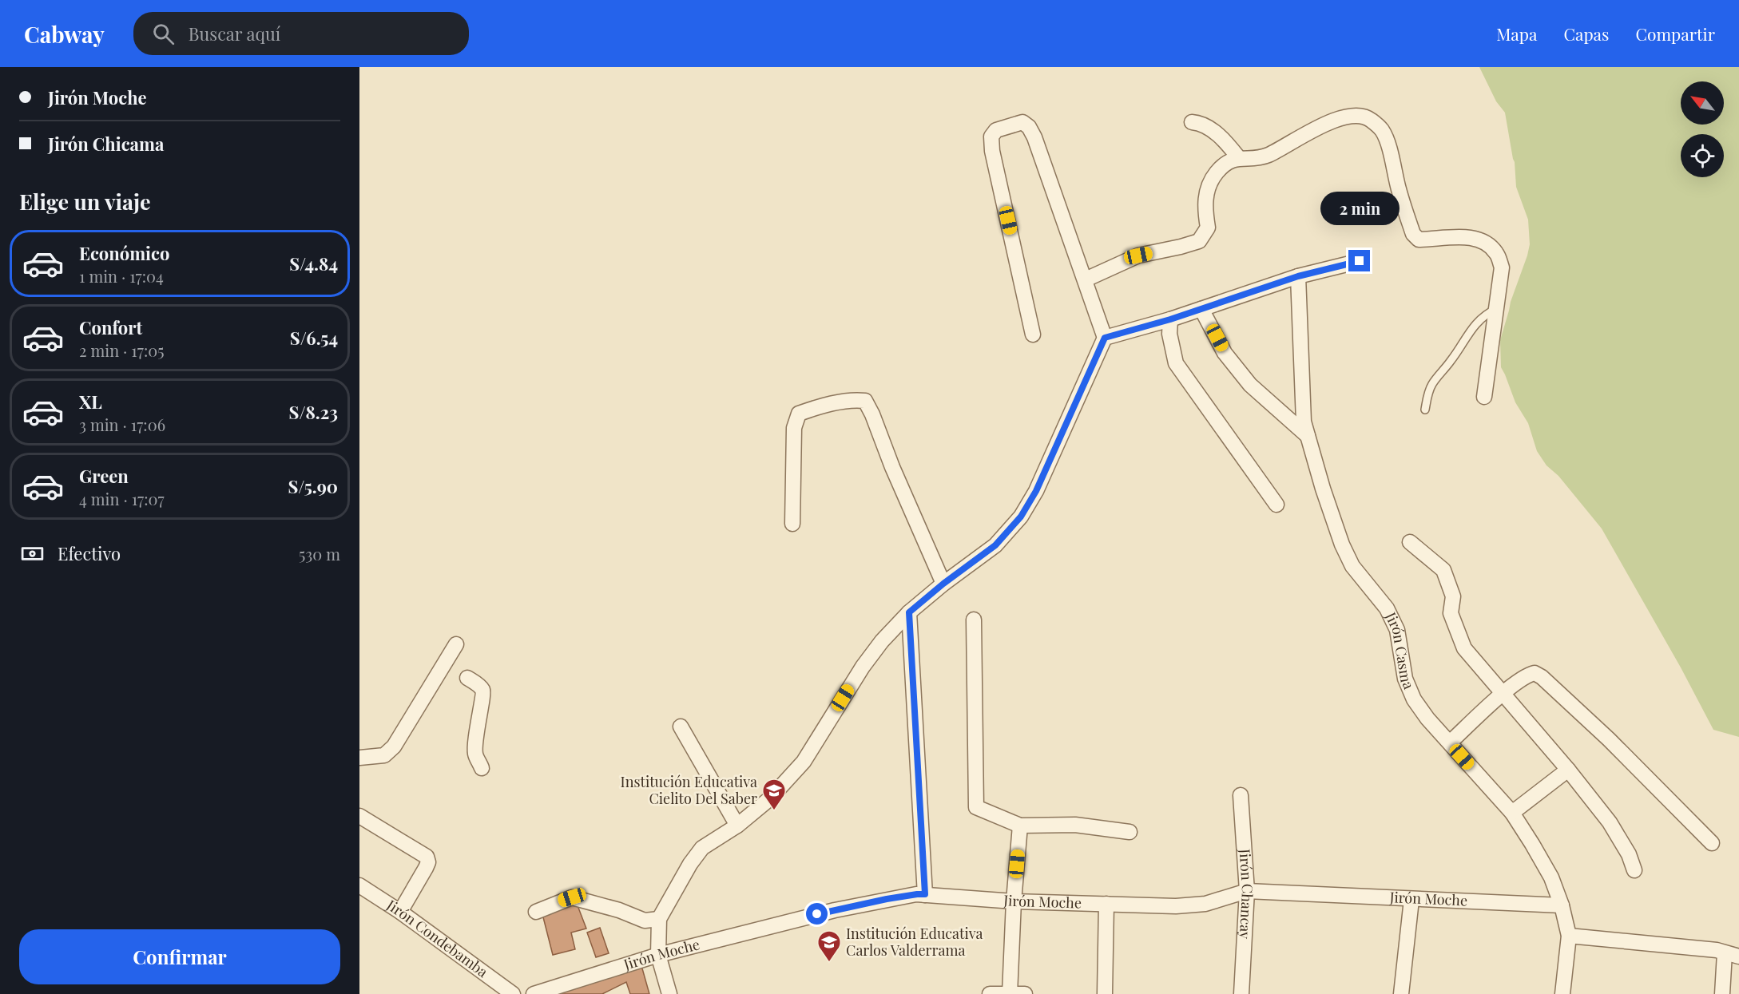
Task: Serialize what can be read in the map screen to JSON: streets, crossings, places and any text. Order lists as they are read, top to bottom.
{
  "streets": {
    "street": [
      "Jirón Casma",
      "Jirón Chancay",
      "Jirón Moche",
      "Jirón Condebamba"
    ]
  },
  "crossings": [
    ["Jirón Casma", "Jirón Moche"],
    ["Jirón Chancay", "Jirón Moche"]
  ],
  "places": {
    "school or university": ["Institución Educativa Cielito Del Saber", "Institución Educativa Carlos Valderrama"]
  },
  "north": "top left",
  "page": {
    "header": "Cabway",
    "search": "Buscar aquí",
    "nav": ["Mapa", "Capas", "Compartir"],
    "banner": ["Jirón Moche", "Jirón Chicama"],
    "heading": "Elige un viaje",
    "bubble": "2 min",
    "list": [
      {
        "name": "Económico",
        "note": "1 min · 17:04",
        "value": "S/4.84"
      },
      {
        "name": "Confort",
        "note": "2 min · 17:05",
        "value": "S/6.54"
      },
      {
        "name": "XL",
        "note": "3 min · 17:06",
        "value": "S/8.23"
      },
      {
        "name": "Green",
        "note": "4 min · 17:07",
        "value": "S/5.90"
      }
    ],
    "pay": ["Efectivo", "530 m"],
    "buttons": "Confirmar"
  }
}
